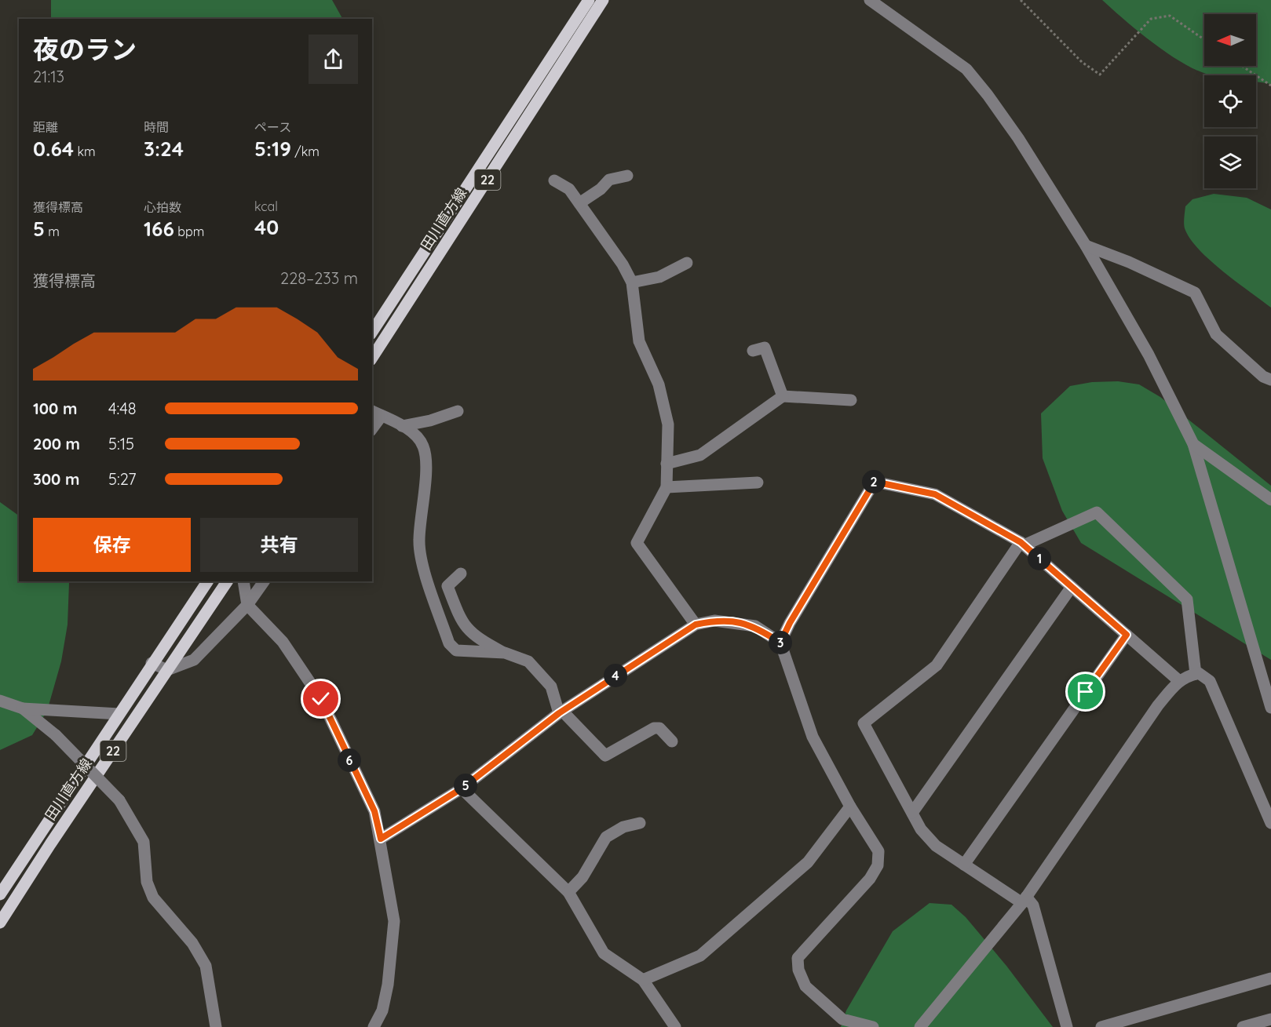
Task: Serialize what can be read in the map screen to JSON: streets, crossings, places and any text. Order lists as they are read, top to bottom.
{
  "streets": {
    "main road": ["22", "田川直方線"]
  },
  "north": "left",
  "page": {
    "heading": ["夜のラン", "21:13"],
    "stats": [
      ["距離", "0.64 km"],
      ["時間", "3:24"],
      ["ペース", "5:19 /km"],
      ["獲得標高", "5 m"],
      ["心拍数", "166 bpm"],
      ["kcal", "40"]
    ],
    "chart": ["獲得標高", "228–233 m"],
    "list": [
      {
        "name": "100 m",
        "note": "4:48"
      },
      {
        "name": "200 m",
        "note": "5:15"
      },
      {
        "name": "300 m",
        "note": "5:27"
      }
    ],
    "pins": [
      "2",
      "1",
      "3",
      "4",
      "6",
      "5"
    ],
    "buttons": ["保存", "共有"]
  }
}
